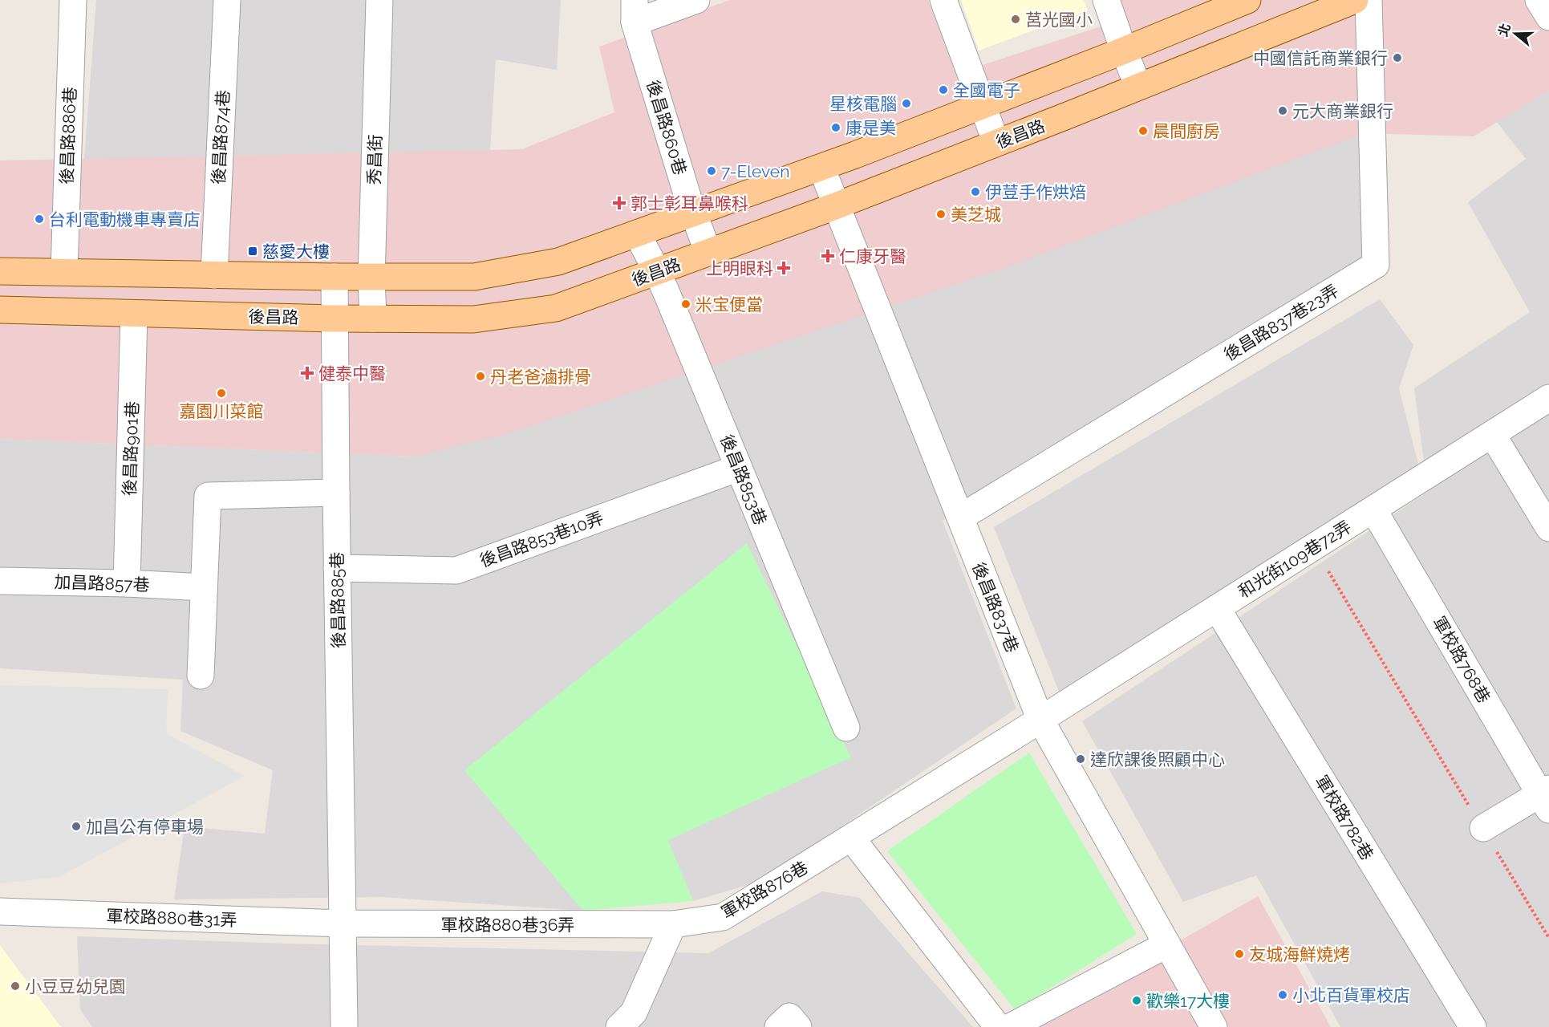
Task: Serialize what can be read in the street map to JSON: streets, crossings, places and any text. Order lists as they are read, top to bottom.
{
  "streets": {
    "main road": ["後昌路"],
    "lane": [
      "後昌路860巷",
      "後昌路886巷",
      "後昌路874巷",
      "秀昌街",
      "後昌路837巷23弄",
      "後昌路901巷",
      "後昌路853巷",
      "後昌路853巷10弄",
      "和光街109巷72弄",
      "加昌路857巷",
      "後昌路885巷",
      "後昌路837巷",
      "軍校路768巷",
      "軍校路782巷",
      "軍校路876巷",
      "軍校路880巷31弄",
      "軍校路880巷36弄"
    ]
  },
  "crossings": [
    ["後昌路860巷", "後昌路"],
    ["後昌路", "秀昌街"],
    ["後昌路", "後昌路901巷"],
    ["後昌路", "後昌路853巷"],
    ["後昌路", "後昌路885巷"],
    ["後昌路", "後昌路837巷"],
    ["後昌路837巷23弄", "後昌路837巷"],
    ["後昌路901巷", "加昌路857巷"],
    ["後昌路853巷", "後昌路853巷10弄"],
    ["後昌路853巷10弄", "後昌路885巷"],
    ["和光街109巷72弄", "後昌路837巷"],
    ["和光街109巷72弄", "軍校路768巷"],
    ["和光街109巷72弄", "軍校路782巷"],
    ["和光街109巷72弄", "軍校路876巷"],
    ["後昌路885巷", "軍校路880巷31弄"],
    ["後昌路885巷", "軍校路880巷36弄"],
    ["後昌路837巷", "軍校路876巷"],
    ["軍校路876巷", "軍校路880巷36弄"],
    ["軍校路880巷31弄", "軍校路880巷36弄"]
  ],
  "places": {
    "other": [
      "莒光國小",
      "中國信託商業銀行",
      "全國電子",
      "星核電腦",
      "元大商業銀行",
      "康是美",
      "晨間廚房",
      "7-Eleven",
      "伊荳手作烘焙",
      "美芝城",
      "台利電動機車專賣店",
      "米宝便當",
      "丹老爸滷排骨",
      "嘉園川菜館",
      "達欣課後照顧中心",
      "加昌公有停車場",
      "友城海鮮燒烤",
      "小豆豆幼兒園",
      "小北百貨軍校店",
      "歡樂17大樓"
    ],
    "health": [
      "郭士彰耳鼻喉科",
      "仁康牙醫",
      "上明眼科",
      "健泰中醫"
    ],
    "transit": ["慈愛大樓"]
  },
  "north": "left"
}
